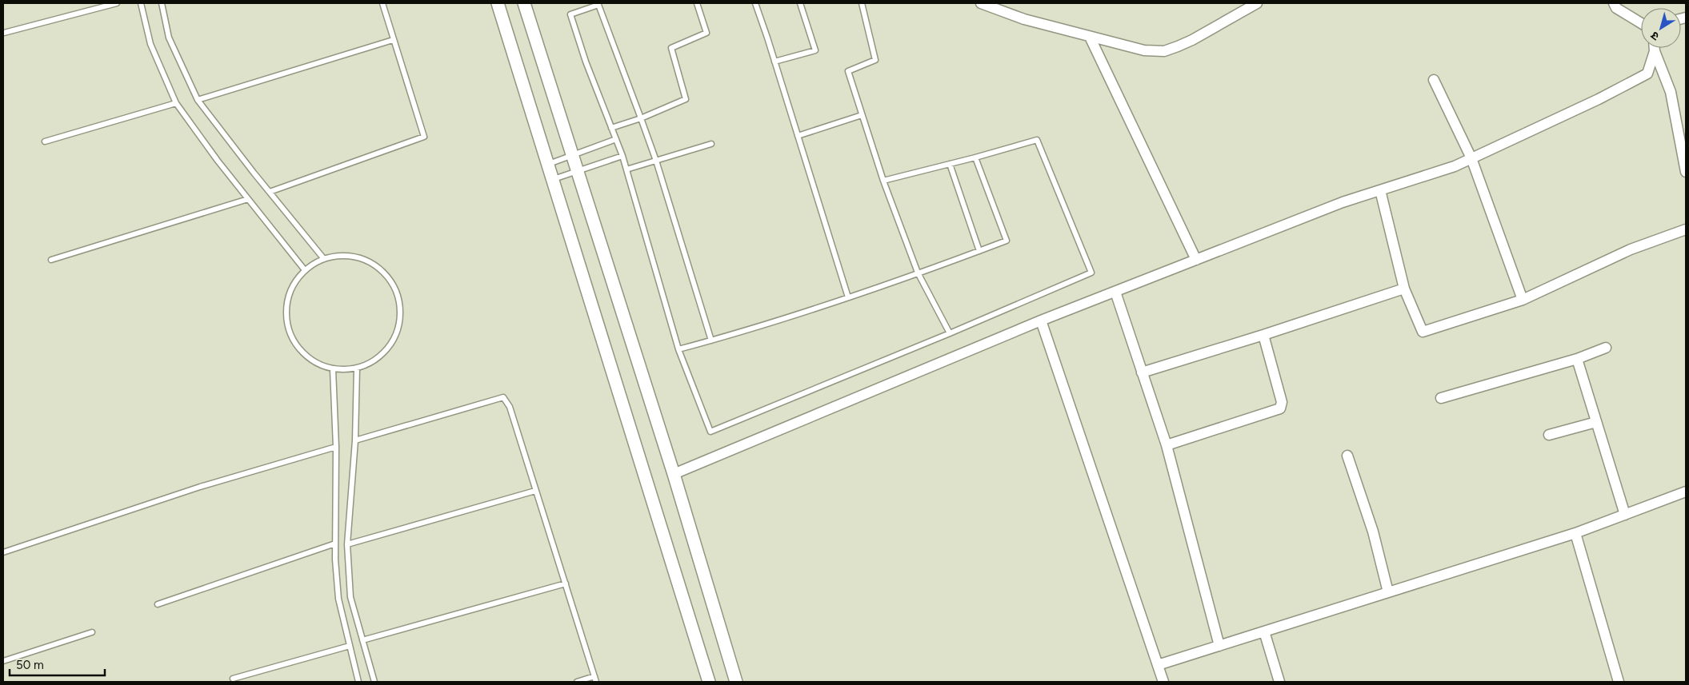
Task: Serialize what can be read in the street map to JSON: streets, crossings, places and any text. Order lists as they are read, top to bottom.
{
  "scale_bar": "50 m",
  "north": "bottom left"
}
